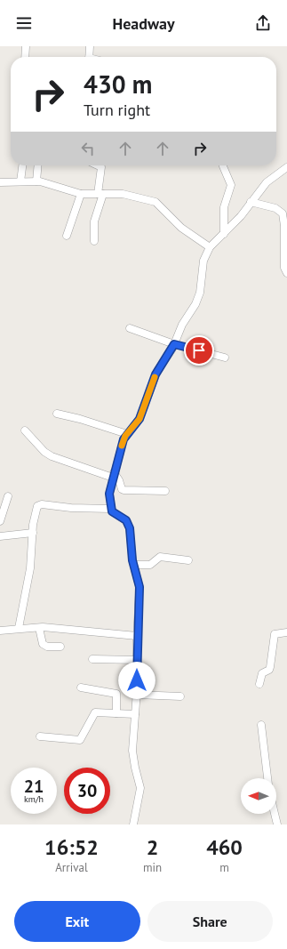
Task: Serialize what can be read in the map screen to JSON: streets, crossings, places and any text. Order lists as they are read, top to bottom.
{
  "north": "left",
  "page": {
    "header": "Headway",
    "turn": ["430 m", "Turn right"],
    "speed": "21 km/h",
    "limit": "30",
    "eta": [
      "16:52",
      "Arrival",
      "2",
      "min",
      "460",
      "m"
    ],
    "buttons": ["Exit", "Share"]
  }
}
